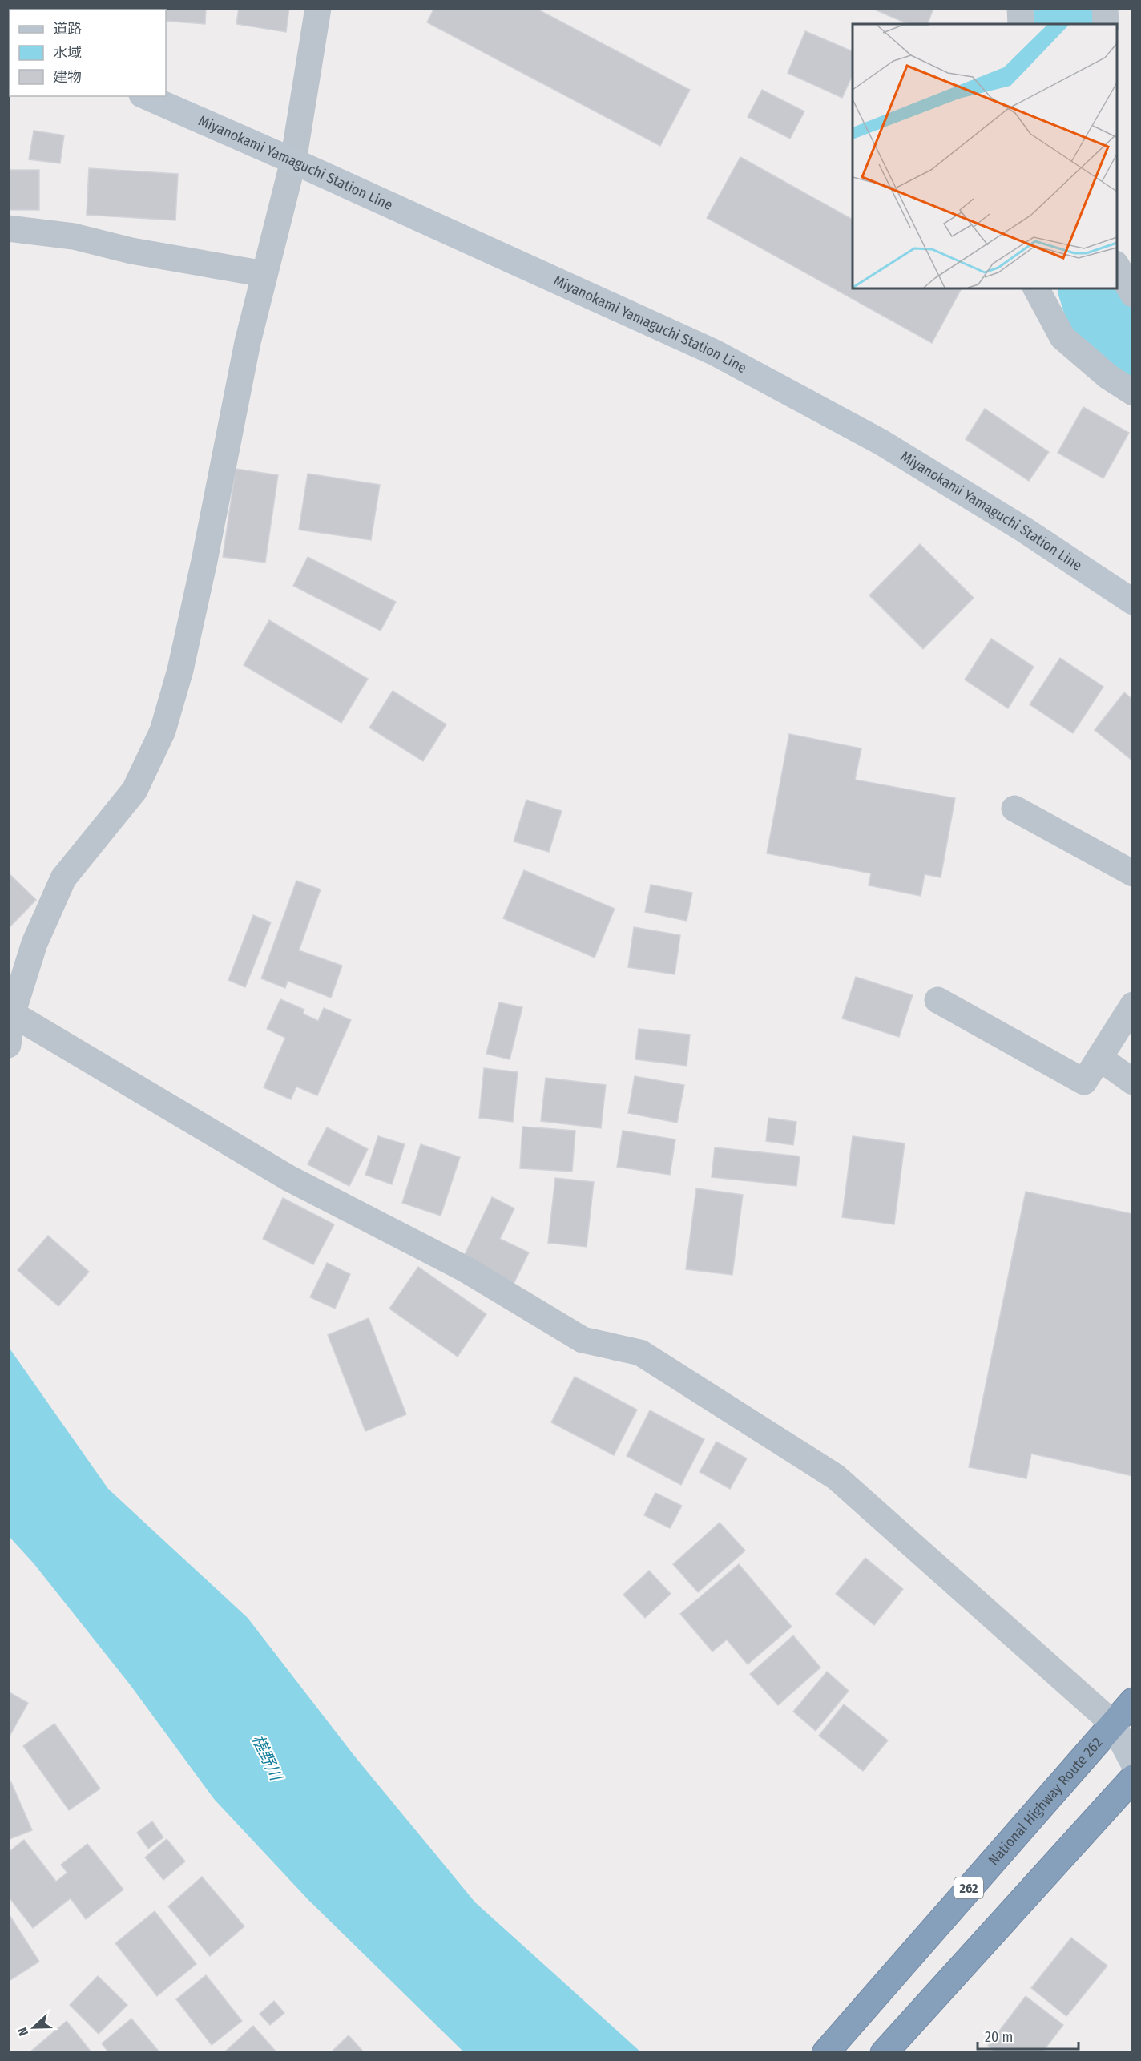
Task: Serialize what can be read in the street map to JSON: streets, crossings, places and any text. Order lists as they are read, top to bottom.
{
  "streets": {
    "highway": ["National Highway Route 262", "262"],
    "main road": ["Miyanokami Yamaguchi Station Line"]
  },
  "water": ["椹野川"],
  "legend": ["道路", "水域", "建物"],
  "scale_bar": "20 m",
  "north": "left"
}
